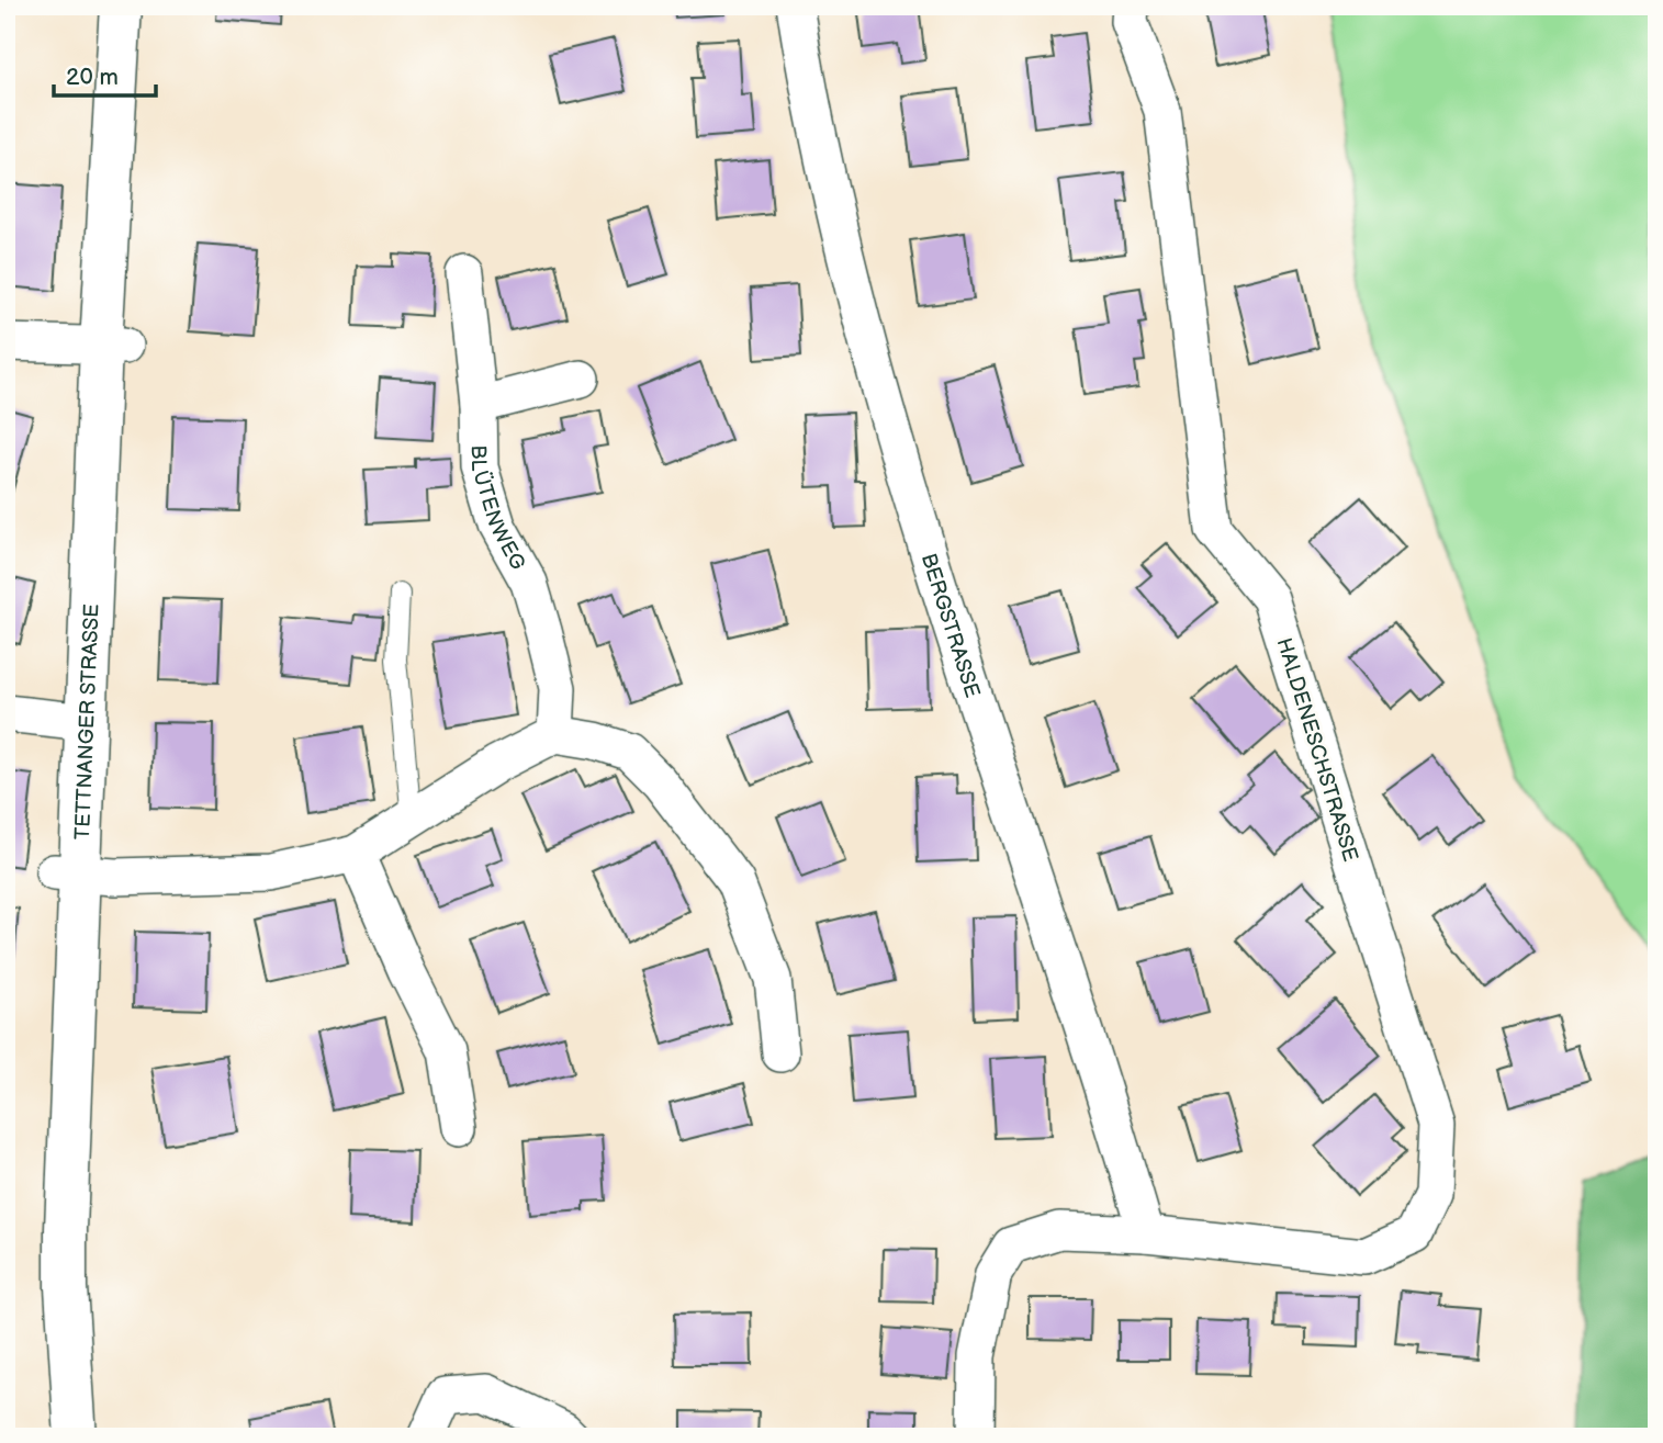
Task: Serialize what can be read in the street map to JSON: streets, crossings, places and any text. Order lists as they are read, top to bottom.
{
  "streets": {
    "street": [
      "BLÜTENWEG",
      "BERGSTRASSE",
      "TETTNANGER STRASSE",
      "HALDENESCHSTRASSE"
    ]
  },
  "crossings": [
    ["BERGSTRASSE", "HALDENESCHSTRASSE"]
  ],
  "scale_bar": "20 m"
}
